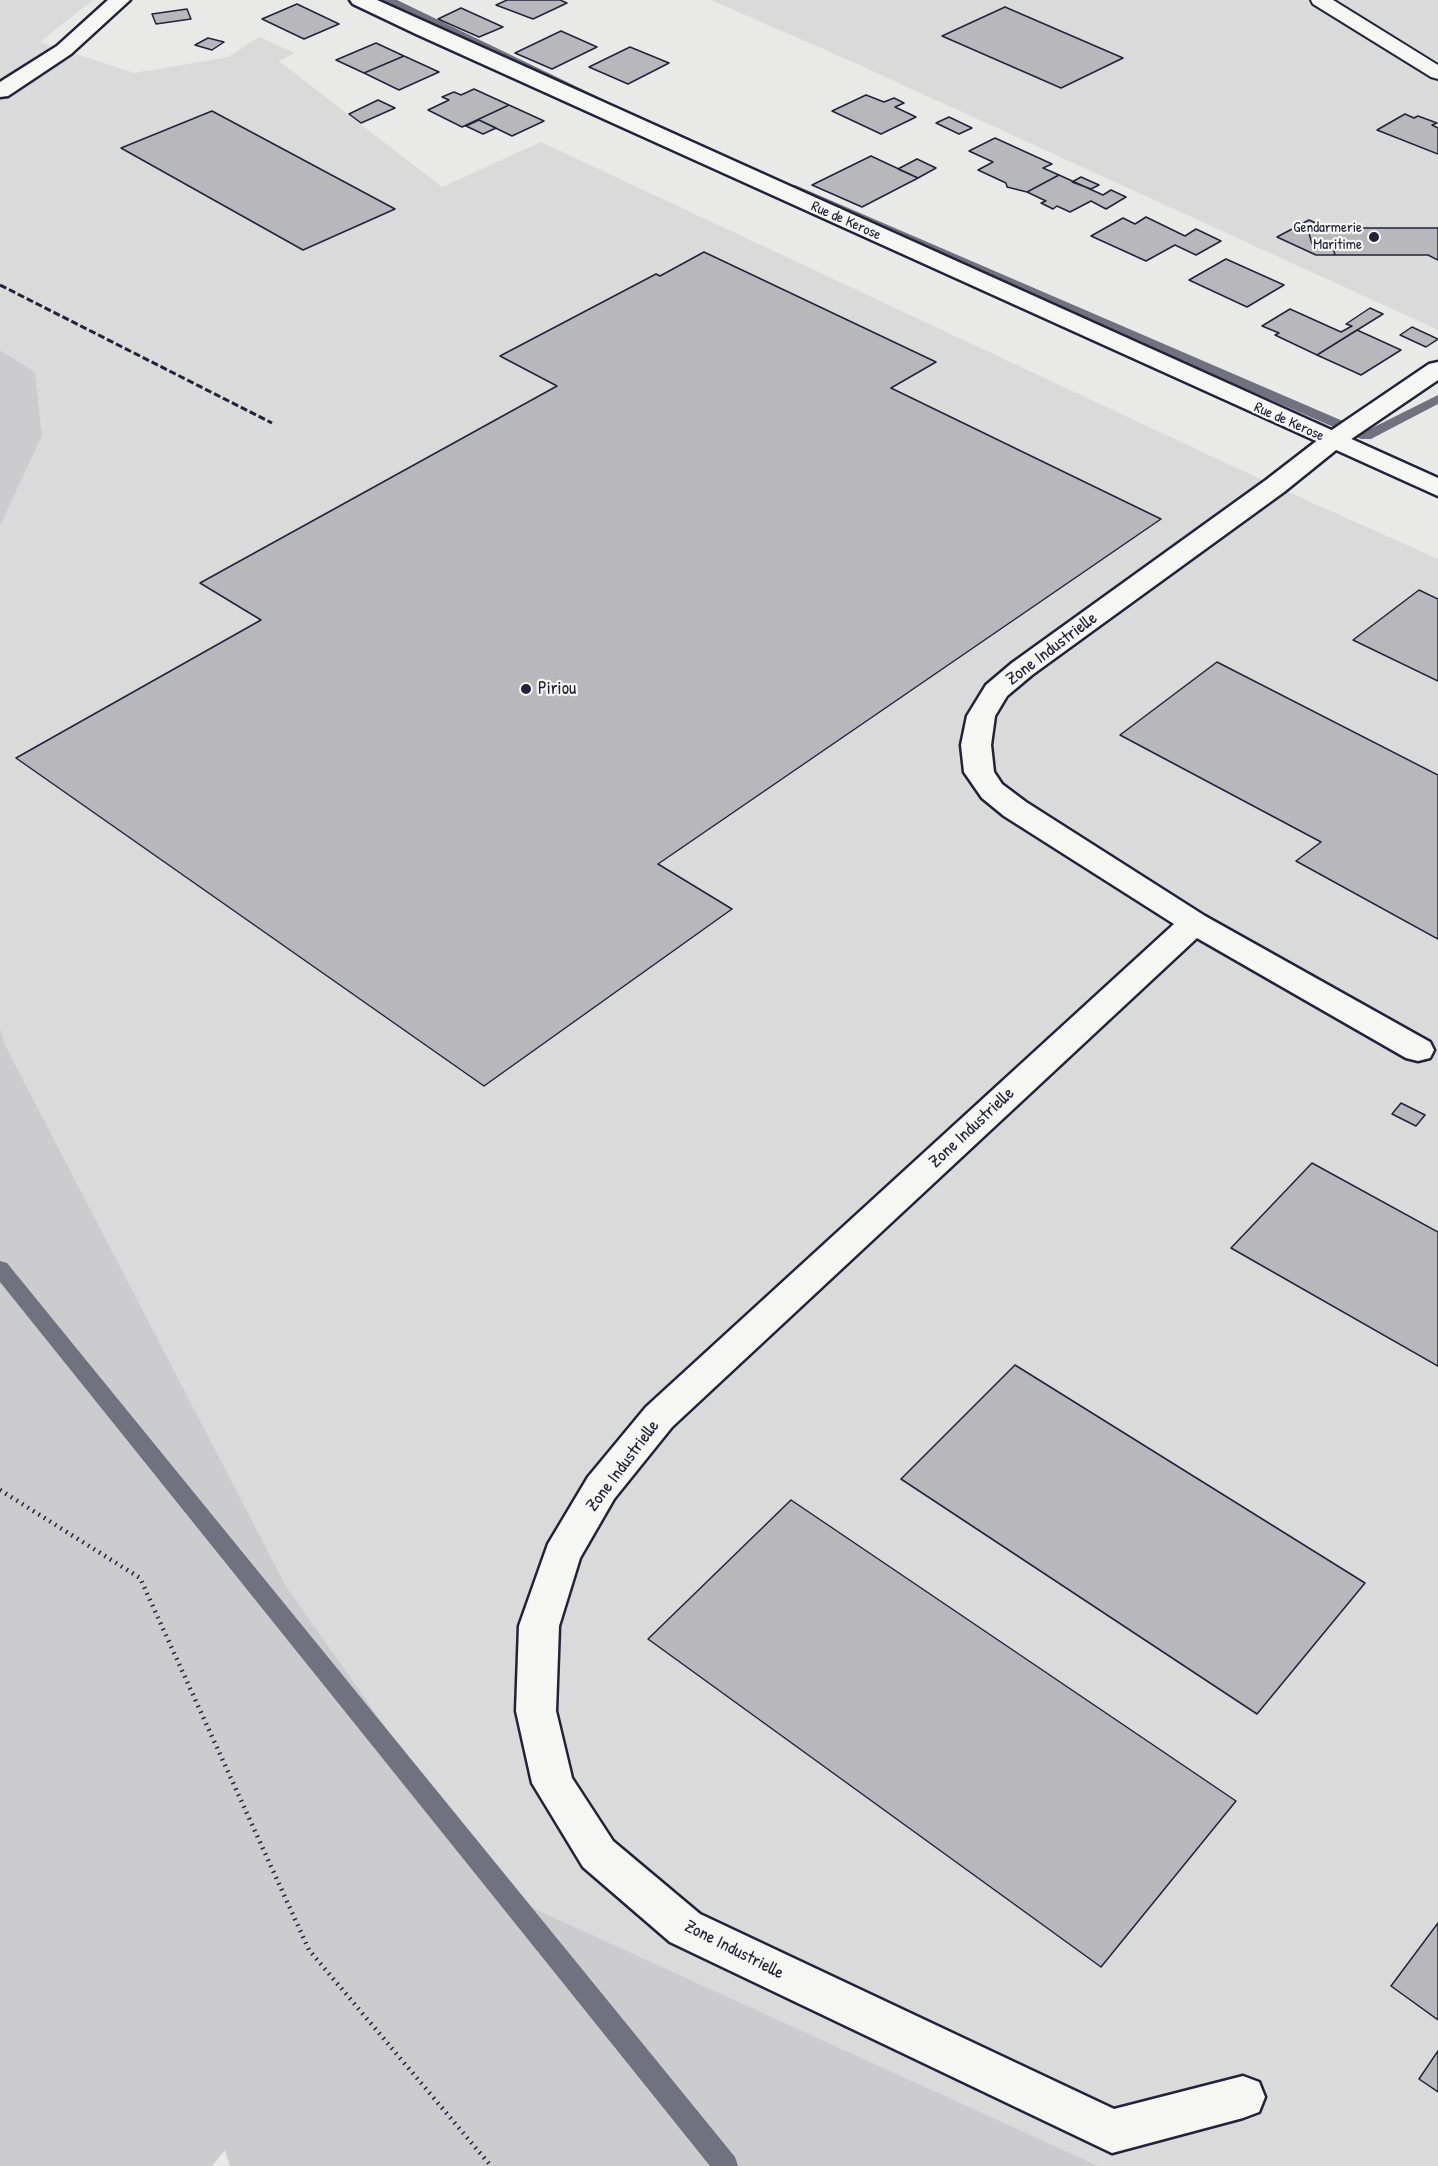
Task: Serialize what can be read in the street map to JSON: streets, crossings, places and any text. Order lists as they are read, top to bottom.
{
  "streets": {
    "street": ["Rue de Kerose", "Zone Industrielle"]
  },
  "crossings": [
    ["Rue de Kerose", "Zone Industrielle"]
  ],
  "places": ["Gendarmerie Maritime", "Piriou"]
}
